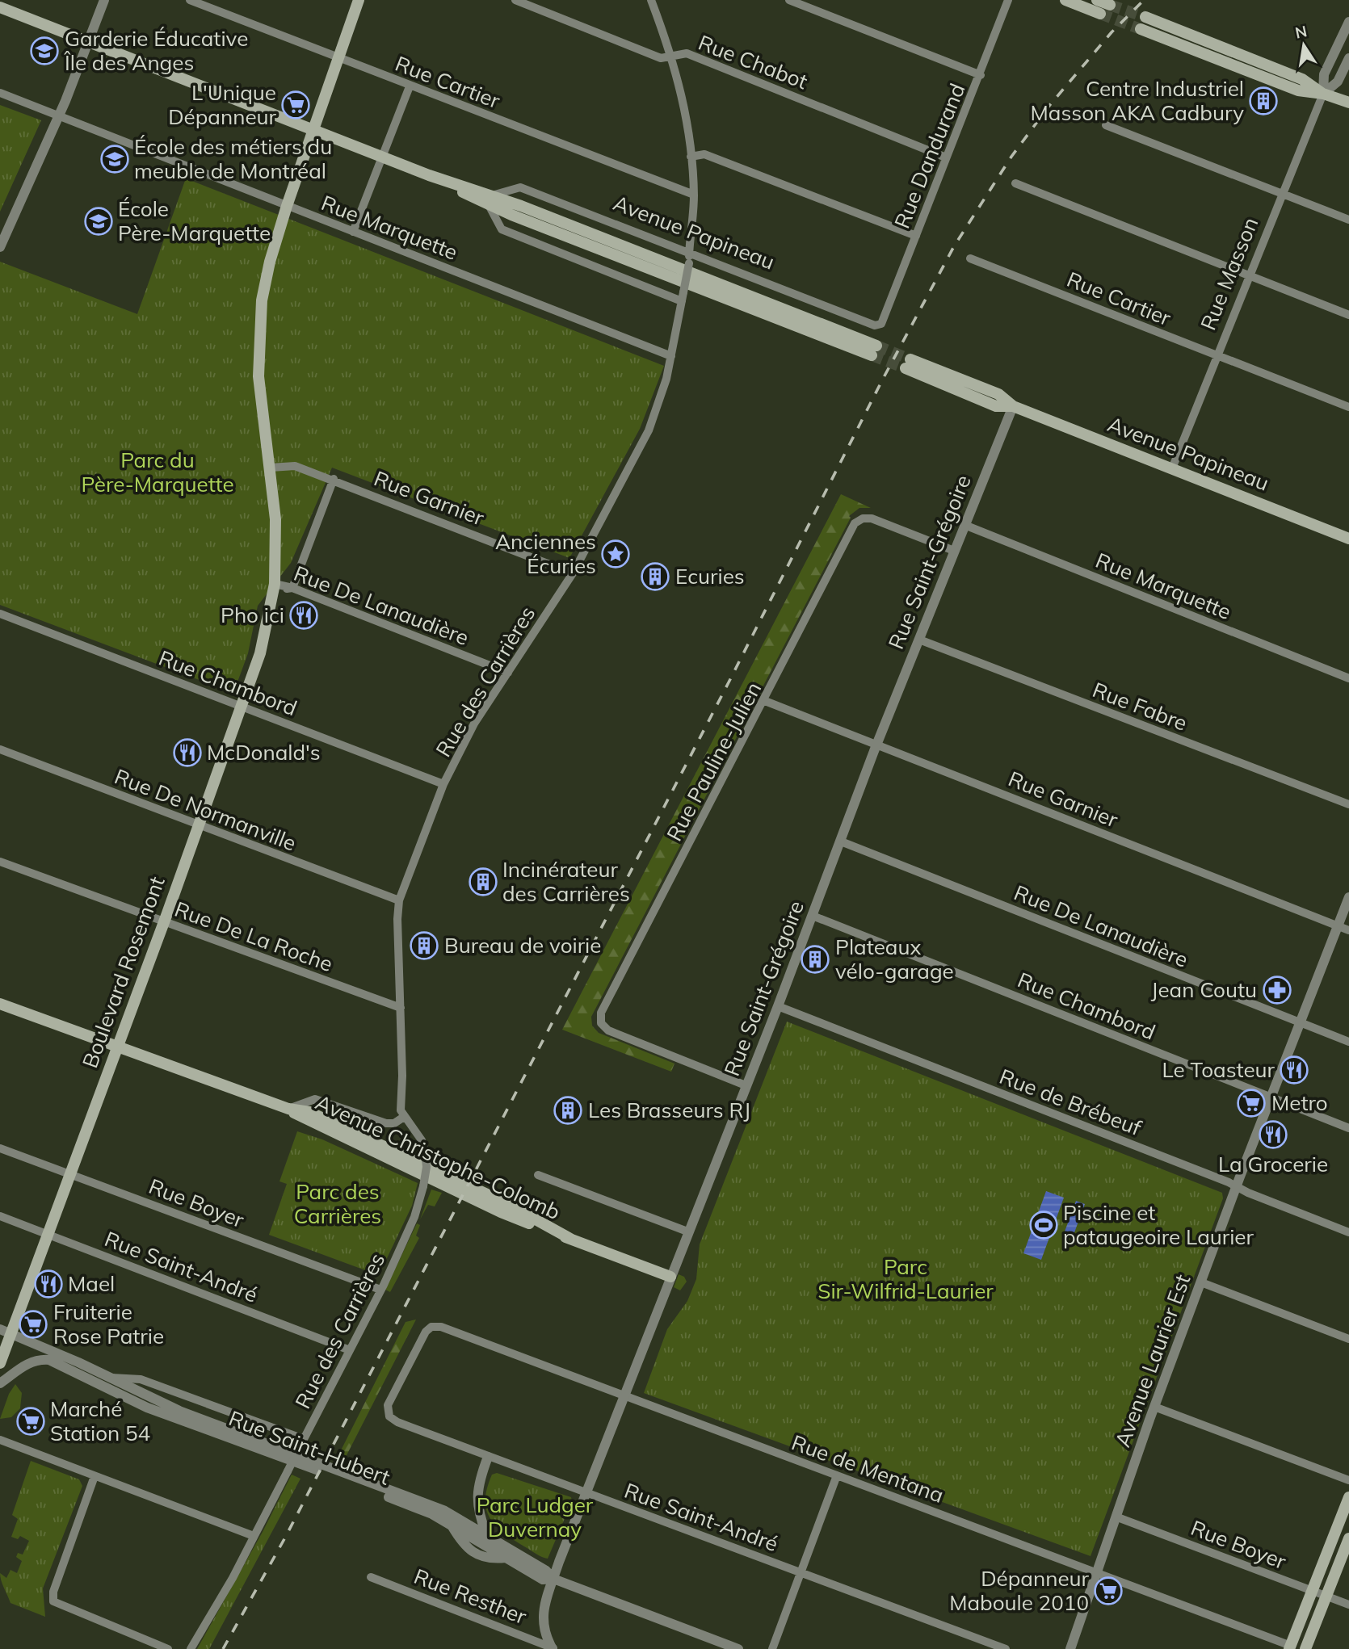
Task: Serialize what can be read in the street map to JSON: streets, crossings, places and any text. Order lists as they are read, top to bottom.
{
  "streets": {
    "main road": ["Avenue Papineau", "Boulevard Rosemont", "Avenue Christophe-Colomb"],
    "street": [
      "Rue Chabot",
      "Rue Cartier",
      "Rue Dandurand",
      "Rue Marquette",
      "Rue Masson",
      "Rue Garnier",
      "Rue Saint-Grégoire",
      "Rue De Lanaudière",
      "Rue des Carrières",
      "Rue Chambord",
      "Rue Fabre",
      "Rue Pauline-Julien",
      "Rue De Normanville",
      "Rue De La Roche",
      "Rue de Brébeuf",
      "Rue Boyer",
      "Rue Saint-André",
      "Avenue Laurier Est",
      "Rue Saint-Hubert",
      "Rue de Mentana",
      "Rue Resther"
    ]
  },
  "crossings": [
    ["Rue Chabot", "Rue Dandurand"],
    ["Rue Chabot", "Rue des Carrières"],
    ["Rue Cartier", "Rue Masson"],
    ["Rue Cartier", "Rue des Carrières"],
    ["Rue Cartier", "Boulevard Rosemont"],
    ["Rue Dandurand", "Avenue Papineau"],
    ["Rue Marquette", "Rue Saint-Grégoire"],
    ["Rue Marquette", "Rue des Carrières"],
    ["Rue Marquette", "Boulevard Rosemont"],
    ["Avenue Papineau", "Rue Masson"],
    ["Avenue Papineau", "Rue Saint-Grégoire"],
    ["Avenue Papineau", "Rue des Carrières"],
    ["Rue Garnier", "Rue Saint-Grégoire"],
    ["Rue Garnier", "Rue des Carrières"],
    ["Rue Garnier", "Rue Pauline-Julien"],
    ["Rue Garnier", "Boulevard Rosemont"],
    ["Rue Garnier", "Avenue Laurier Est"],
    ["Rue Saint-Grégoire", "Rue De Lanaudière"],
    ["Rue Saint-Grégoire", "Rue Chambord"],
    ["Rue Saint-Grégoire", "Rue Fabre"],
    ["Rue Saint-Grégoire", "Rue Pauline-Julien"],
    ["Rue Saint-Grégoire", "Rue de Brébeuf"],
    ["Rue Saint-Grégoire", "Avenue Christophe-Colomb"],
    ["Rue Saint-Grégoire", "Rue Saint-André"],
    ["Rue Saint-Grégoire", "Rue Saint-Hubert"],
    ["Rue Saint-Grégoire", "Rue de Mentana"],
    ["Rue Saint-Grégoire", "Rue Resther"],
    ["Rue De Lanaudière", "Rue des Carrières"],
    ["Rue De Lanaudière", "Avenue Laurier Est"],
    ["Rue des Carrières", "Rue Chambord"],
    ["Rue des Carrières", "Rue De Normanville"],
    ["Rue des Carrières", "Rue De La Roche"],
    ["Rue des Carrières", "Avenue Christophe-Colomb"],
    ["Rue des Carrières", "Rue Boyer"],
    ["Rue des Carrières", "Rue Saint-André"],
    ["Rue des Carrières", "Rue Saint-Hubert"],
    ["Rue Chambord", "Boulevard Rosemont"],
    ["Rue Chambord", "Avenue Laurier Est"],
    ["Rue De Normanville", "Boulevard Rosemont"],
    ["Rue De La Roche", "Boulevard Rosemont"],
    ["Boulevard Rosemont", "Avenue Christophe-Colomb"],
    ["Boulevard Rosemont", "Rue Boyer"],
    ["Boulevard Rosemont", "Rue Saint-André"],
    ["Boulevard Rosemont", "Rue Saint-Hubert"],
    ["Rue de Brébeuf", "Avenue Laurier Est"],
    ["Rue Boyer", "Avenue Laurier Est"],
    ["Rue Saint-André", "Rue de Mentana"],
    ["Avenue Laurier Est", "Rue de Mentana"]
  ],
  "parks": [
    "Parc du Père-Marquette",
    "Parc des Carrières",
    "Parc Sir-Wilfrid-Laurier",
    "Parc Ludger Duvernay"
  ],
  "places": {
    "school or university": ["Garderie Éducative Île des Anges", "École des métiers du meuble de Montréal", "École Père-Marquette"],
    "building": [
      "Centre Industriel Masson AKA Cadbury",
      "Ecuries",
      "Incinérateur des Carrières",
      "Bureau de voirie",
      "Plateaux vélo-garage",
      "Les Brasseurs RJ"
    ],
    "supermarket": [
      "L'Unique Dépanneur",
      "Metro",
      "Fruiterie Rose Patrie",
      "Marché Station 54",
      "Dépanneur Maboule 2010"
    ],
    "place": ["Anciennes Écuries"],
    "restaurant": [
      "Pho ici",
      "McDonald's",
      "Le Toasteur",
      "La Grocerie",
      "Mael"
    ],
    "pharmacy": ["Jean Coutu"],
    "sports": ["Piscine et pataugeoire Laurier"]
  },
  "north": "top"
}
